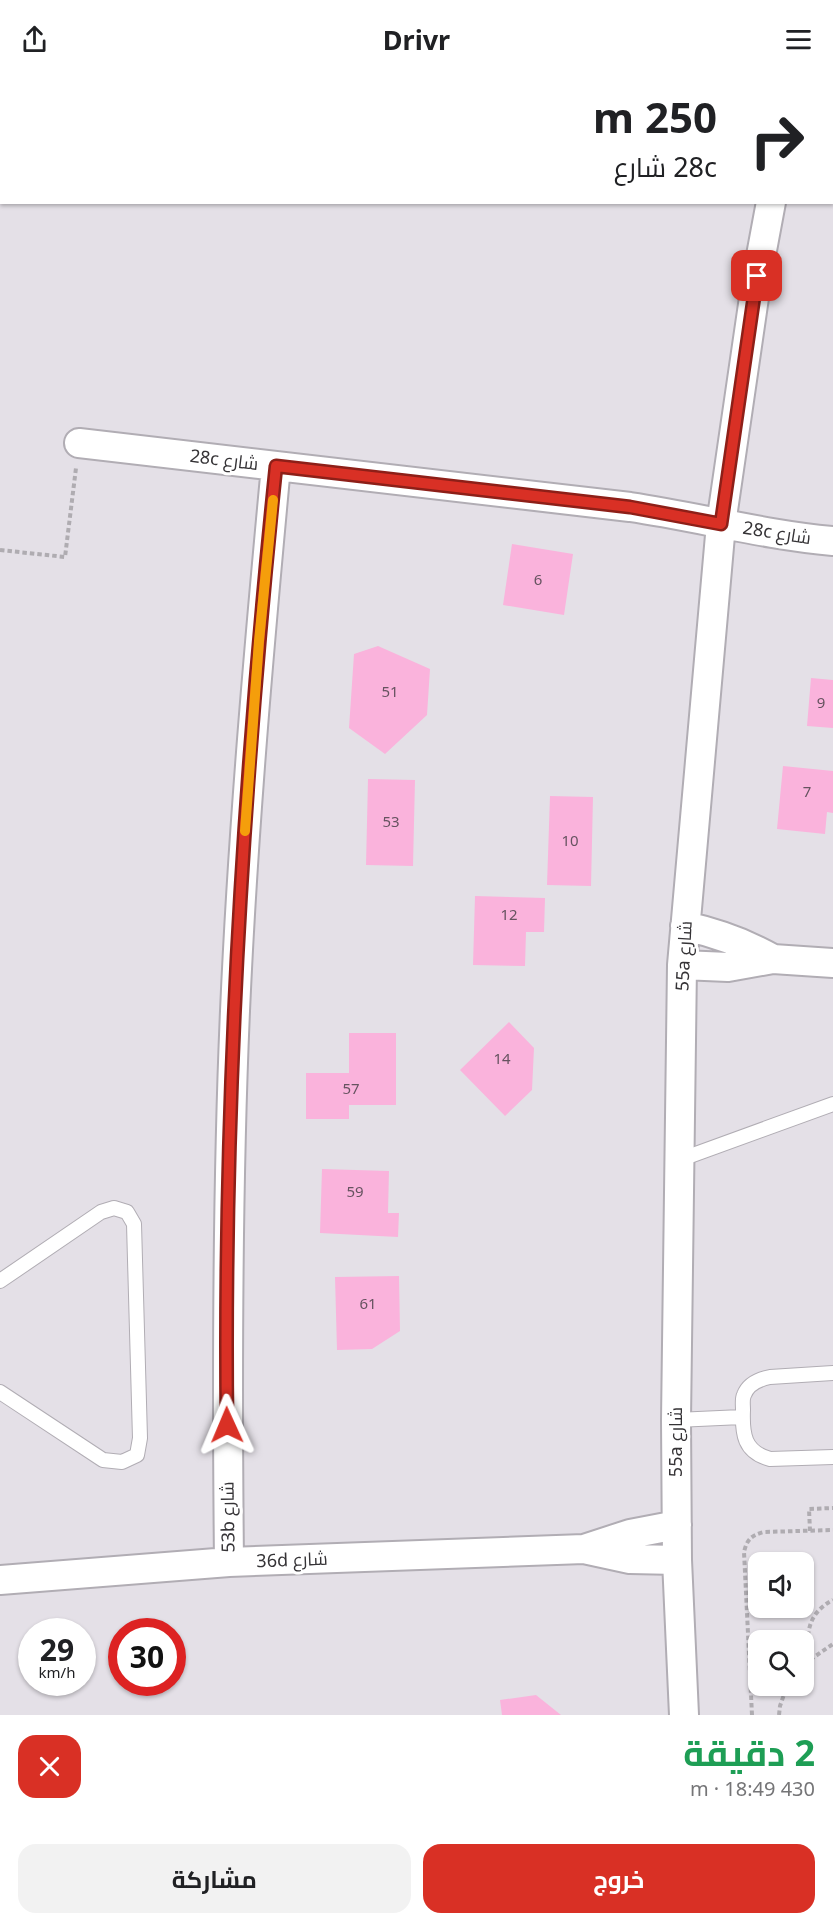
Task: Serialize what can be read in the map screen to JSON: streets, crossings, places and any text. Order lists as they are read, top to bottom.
{
  "streets": {
    "street": [
      "28c شارع",
      "55a شارع",
      "53b شارع",
      "36d شارع"
    ]
  },
  "crossings": [
    ["28c شارع", "55a شارع"],
    ["28c شارع", "53b شارع"],
    ["55a شارع", "36d شارع"],
    ["53b شارع", "36d شارع"]
  ],
  "house_numbers": [
    "6",
    "51",
    "9",
    "7",
    "53",
    "10",
    "12",
    "14",
    "57",
    "59",
    "61"
  ],
  "page": {
    "header": "Drivr",
    "turn": ["250 m", "28c شارع"],
    "speed": "29 km/h",
    "limit": "30",
    "heading": ["2 دقيقة", "430 m · 18:49"],
    "buttons": ["خروج", "مشاركة"]
  }
}
